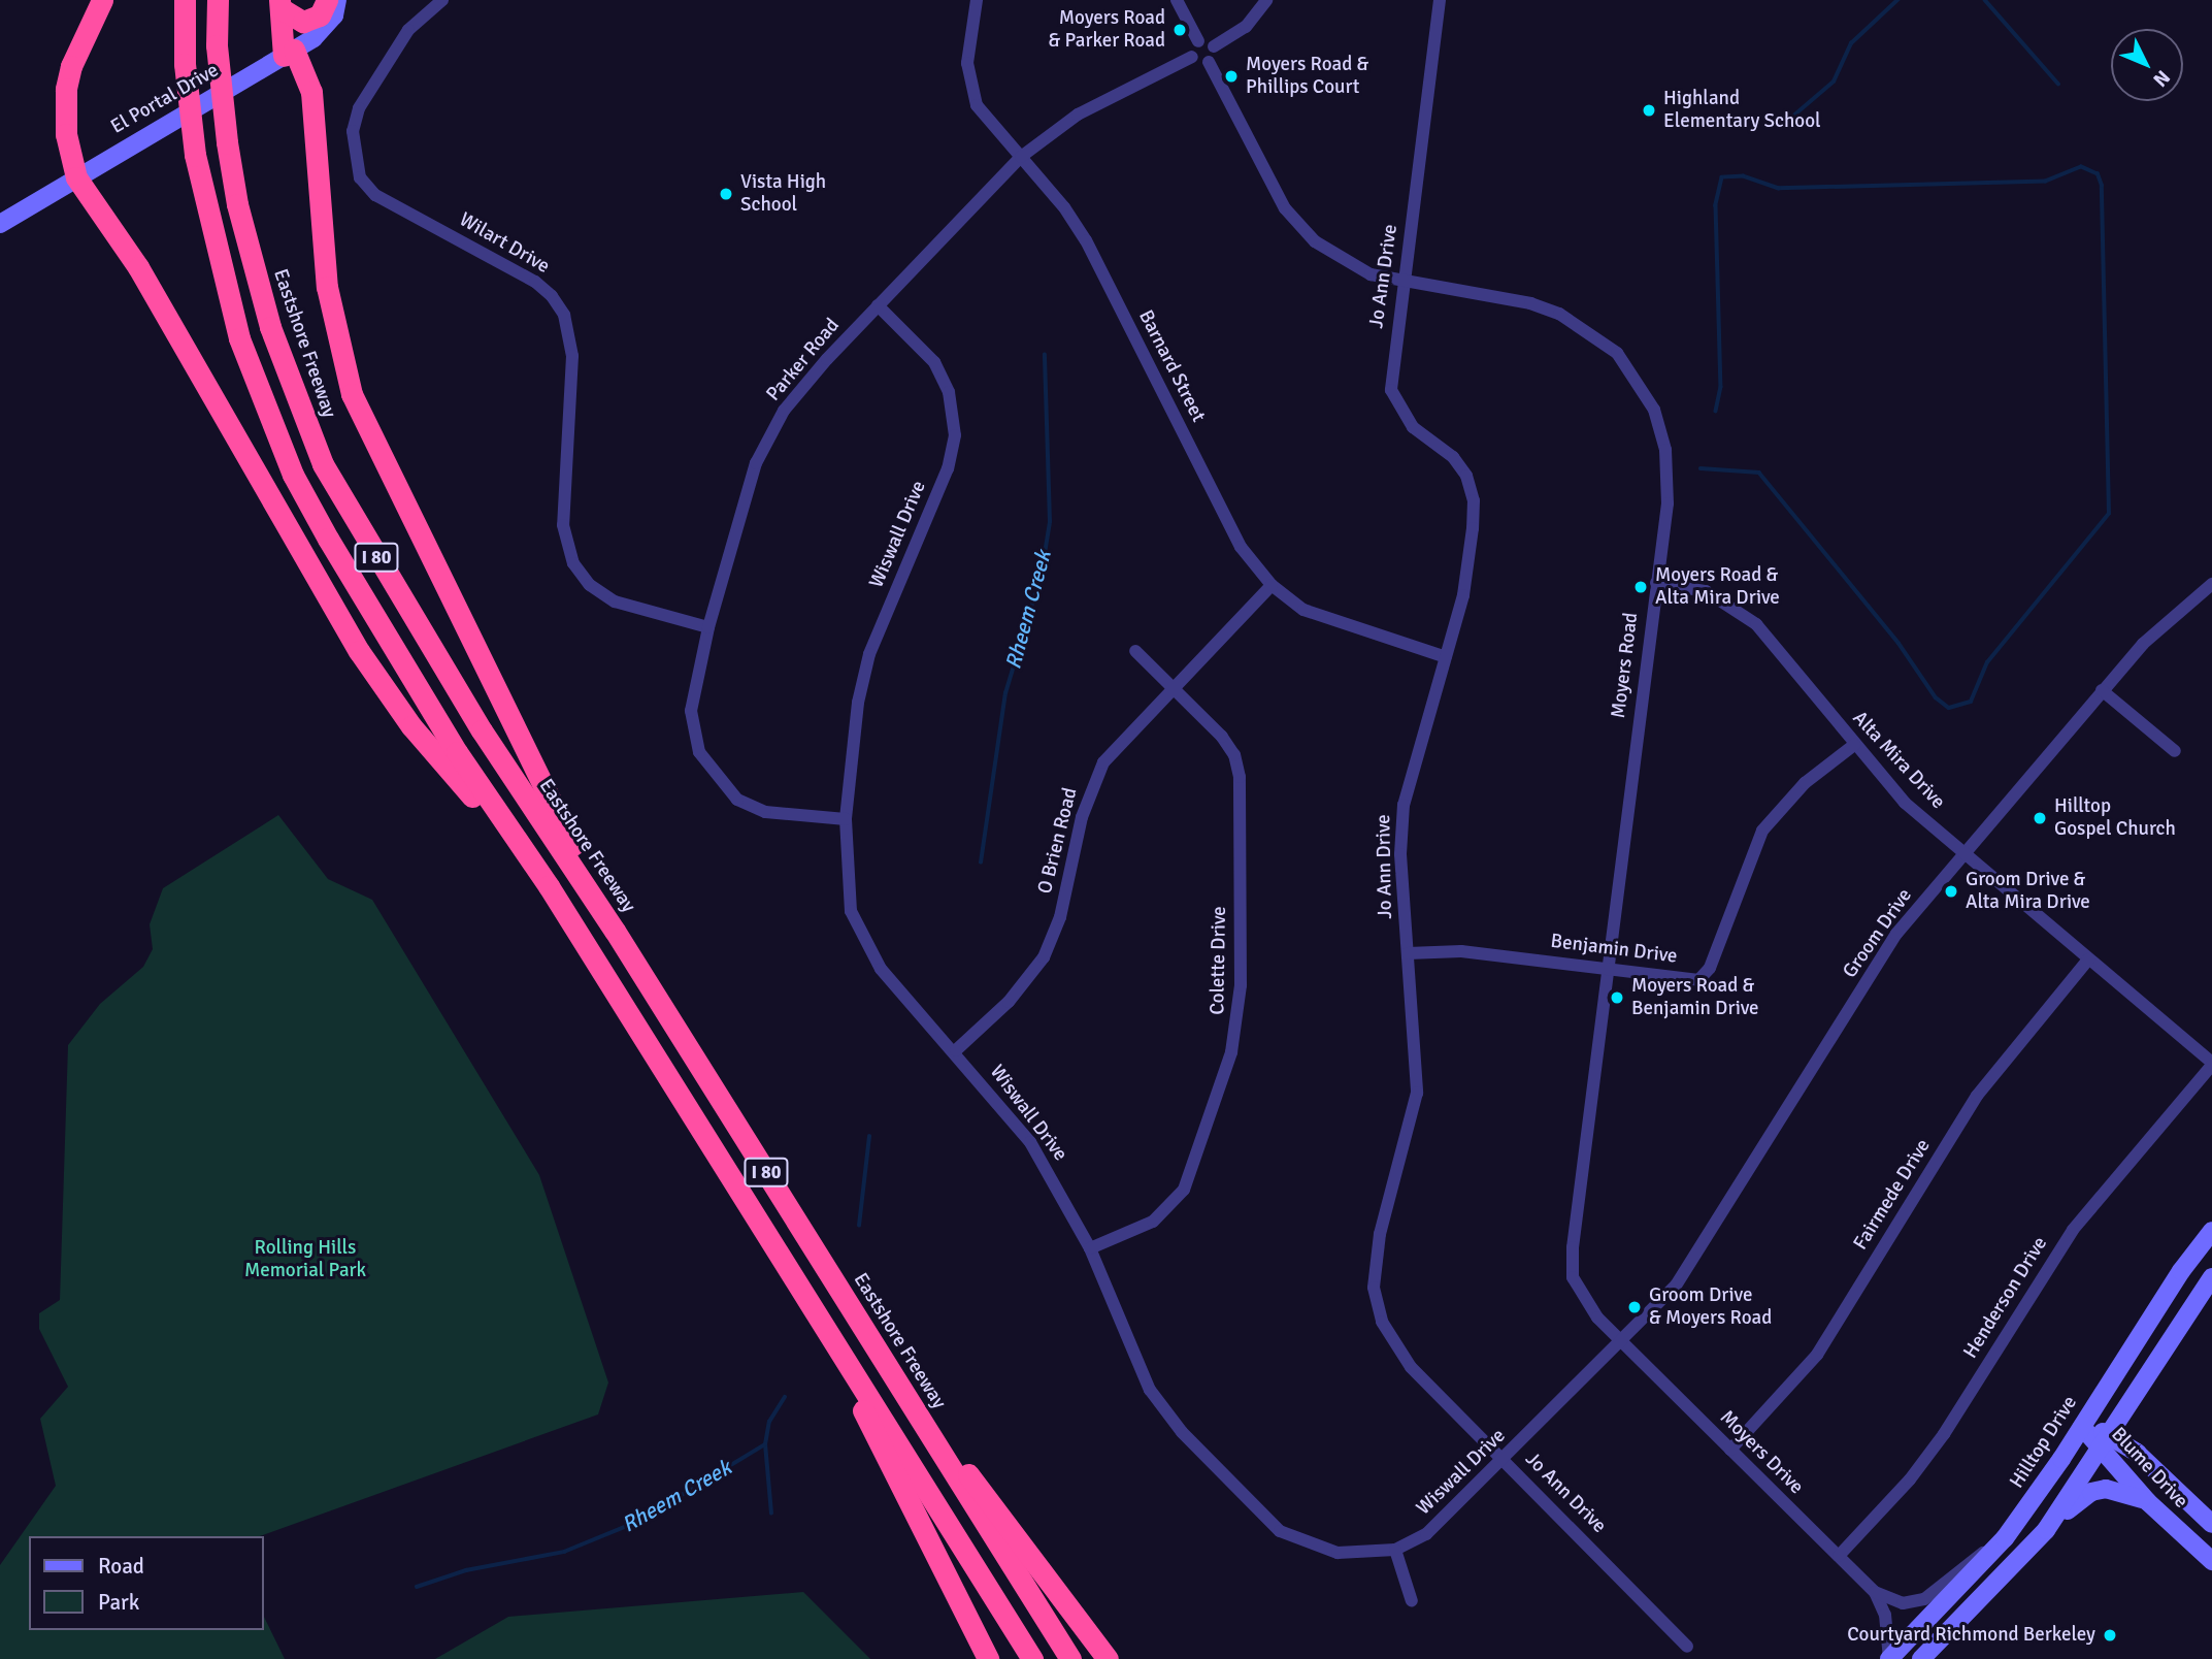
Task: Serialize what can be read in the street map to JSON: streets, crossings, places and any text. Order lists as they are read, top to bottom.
{
  "streets": {
    "highway": ["Eastshore Freeway", "I 80"],
    "main road": ["El Portal Drive", "Hilltop Drive", "Blume Drive"],
    "street": [
      "Wilart Drive",
      "Jo Ann Drive",
      "Parker Road",
      "Barnard Street",
      "Wiswall Drive",
      "Moyers Road",
      "Alta Mira Drive",
      "O Brien Road",
      "Groom Drive",
      "Benjamin Drive",
      "Colette Drive",
      "Fairmede Drive",
      "Henderson Drive",
      "Moyers Drive"
    ]
  },
  "crossings": [
    ["Wilart Drive", "Parker Road"],
    ["Jo Ann Drive", "Barnard Street"],
    ["Jo Ann Drive", "Wiswall Drive"],
    ["Jo Ann Drive", "Moyers Road"],
    ["Jo Ann Drive", "Benjamin Drive"],
    ["Parker Road", "Barnard Street"],
    ["Parker Road", "Wiswall Drive"],
    ["Barnard Street", "O Brien Road"],
    ["Wiswall Drive", "Moyers Road"],
    ["Wiswall Drive", "O Brien Road"],
    ["Wiswall Drive", "Groom Drive"],
    ["Wiswall Drive", "Colette Drive"],
    ["Wiswall Drive", "Moyers Drive"],
    ["Moyers Road", "Alta Mira Drive"],
    ["Moyers Road", "Groom Drive"],
    ["Moyers Road", "Benjamin Drive"],
    ["Moyers Road", "Moyers Drive"],
    ["Alta Mira Drive", "Groom Drive"],
    ["Alta Mira Drive", "Benjamin Drive"],
    ["Alta Mira Drive", "Fairmede Drive"],
    ["Alta Mira Drive", "Henderson Drive"],
    ["O Brien Road", "Colette Drive"],
    ["Groom Drive", "Moyers Drive"],
    ["Fairmede Drive", "Moyers Drive"],
    ["Henderson Drive", "Moyers Drive"],
    ["Hilltop Drive", "Blume Drive"]
  ],
  "water": ["Rheem Creek"],
  "parks": ["Rolling Hills Memorial Park"],
  "places": [
    "Moyers Road & Parker Road",
    "Moyers Road & Phillips Court",
    "Highland Elementary School",
    "Vista High School",
    "Moyers Road & Alta Mira Drive",
    "Hilltop Gospel Church",
    "Groom Drive & Alta Mira Drive",
    "Moyers Road & Benjamin Drive",
    "Groom Drive & Moyers Road",
    "Courtyard Richmond Berkeley"
  ],
  "legend": ["Road", "Park"],
  "north": "bottom right"
}
